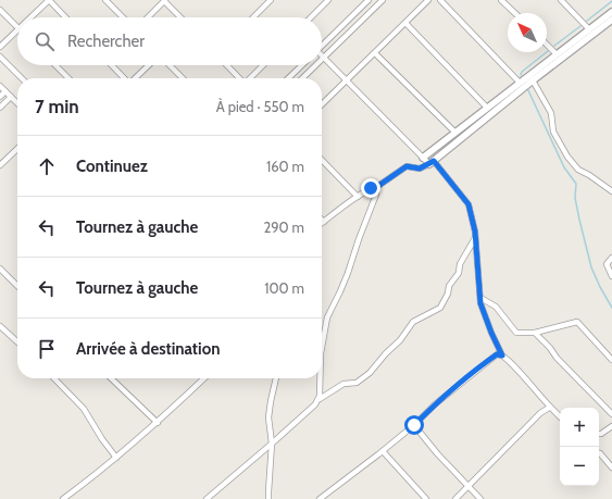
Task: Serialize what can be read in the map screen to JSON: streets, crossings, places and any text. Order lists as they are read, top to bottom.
{
  "north": "top left",
  "page": {
    "search": "Rechercher",
    "heading": ["7 min", "À pied · 550 m"],
    "list": [
      ["Continuez", "160 m"],
      ["Tournez à gauche", "290 m"],
      ["Tournez à gauche", "100 m"],
      "Arrivée à destination"
    ],
    "map_buttons": ["+", "−"]
  }
}
